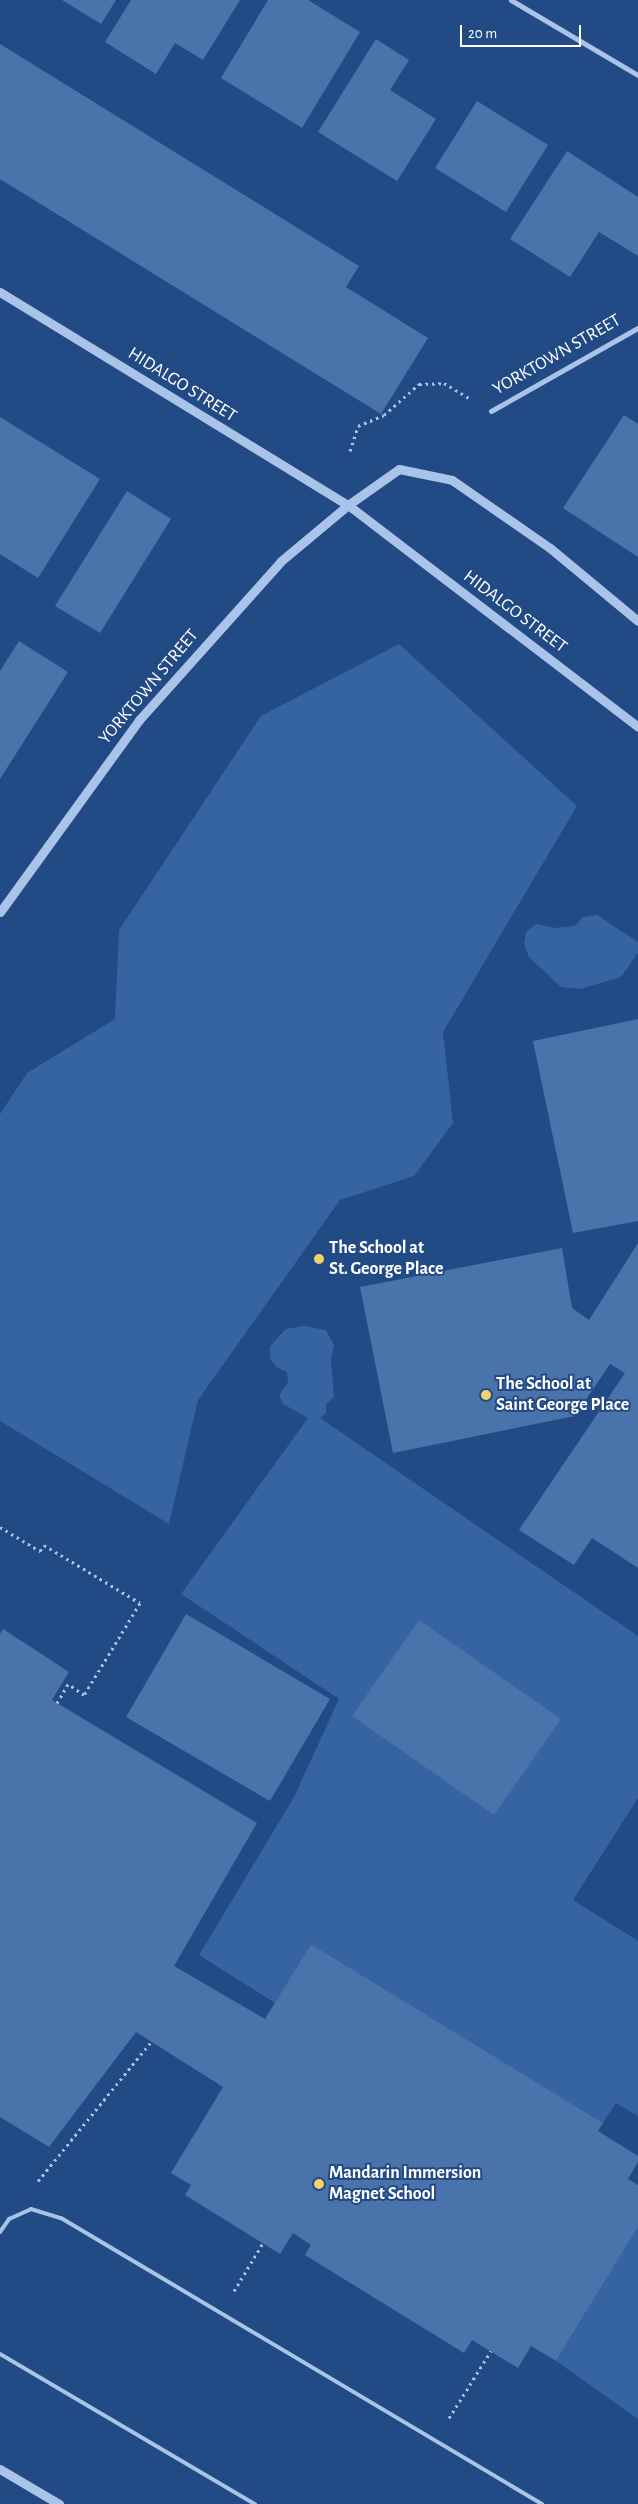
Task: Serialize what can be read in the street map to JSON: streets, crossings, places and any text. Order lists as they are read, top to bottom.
{
  "streets": {
    "street": ["YORKTOWN STREET", "HIDALGO STREET"]
  },
  "crossings": [
    ["YORKTOWN STREET", "HIDALGO STREET"]
  ],
  "places": ["The School at St. George Place", "The School at Saint George Place", "Mandarin Immersion Magnet School"],
  "scale_bar": "20 m"
}
